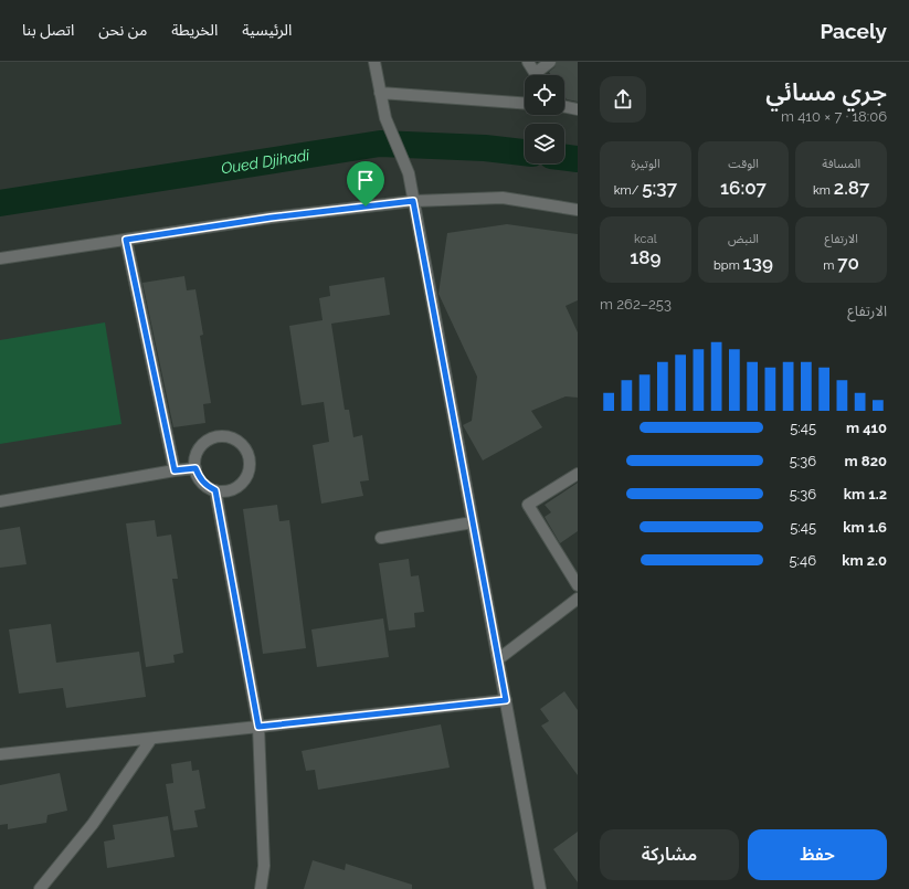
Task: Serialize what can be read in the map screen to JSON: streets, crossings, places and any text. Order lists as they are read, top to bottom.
{
  "water": ["Oued Djihadi"],
  "page": {
    "header": "Pacely",
    "nav": [
      "الرئيسية",
      "الخريطة",
      "من نحن",
      "اتصل بنا"
    ],
    "heading": ["جري مسائي", "18:06 · 7 × 410 m"],
    "stats": [
      ["المسافة", "2.87 km"],
      ["الوقت", "16:07"],
      ["الوتيرة", "5:37 /km"],
      ["الارتفاع", "70 m"],
      ["النبض", "139 bpm"],
      ["kcal", "189"]
    ],
    "chart": ["الارتفاع", "253–262 m"],
    "list": [
      {
        "name": "410 m",
        "note": "5:45"
      },
      {
        "name": "820 m",
        "note": "5:36"
      },
      {
        "name": "1.2 km",
        "note": "5:36"
      },
      {
        "name": "1.6 km",
        "note": "5:45"
      },
      {
        "name": "2.0 km",
        "note": "5:46"
      }
    ],
    "buttons": ["حفظ", "مشاركة"]
  }
}
